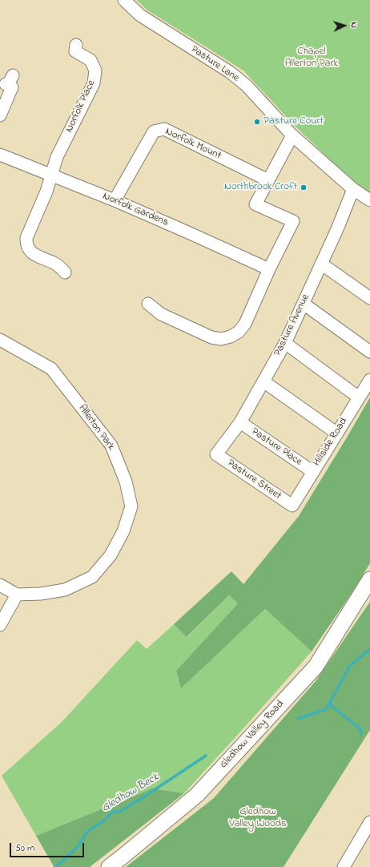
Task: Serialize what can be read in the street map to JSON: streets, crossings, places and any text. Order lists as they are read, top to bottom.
{
  "streets": {
    "street": [
      "Pasture Lane",
      "Norfolk Place",
      "Norfolk Mount",
      "Norfolk Gardens",
      "Pasture Avenue",
      "Allerton Park",
      "Hillside Road",
      "Pasture Place",
      "Pasture Street",
      "Gledhow Valley Road"
    ]
  },
  "crossings": [
    ["Pasture Lane", "Pasture Avenue"],
    ["Norfolk Place", "Norfolk Gardens"],
    ["Norfolk Mount", "Norfolk Gardens"],
    ["Pasture Avenue", "Pasture Place"],
    ["Pasture Avenue", "Pasture Street"],
    ["Hillside Road", "Pasture Place"],
    ["Hillside Road", "Pasture Street"]
  ],
  "water": ["Gledhow Beck"],
  "parks": ["Chapel Allerton Park", "Gledhow Valley Woods"],
  "places": ["Pasture Court", "Northbrook Croft"],
  "scale_bar": "50 m",
  "north": "right"
}
